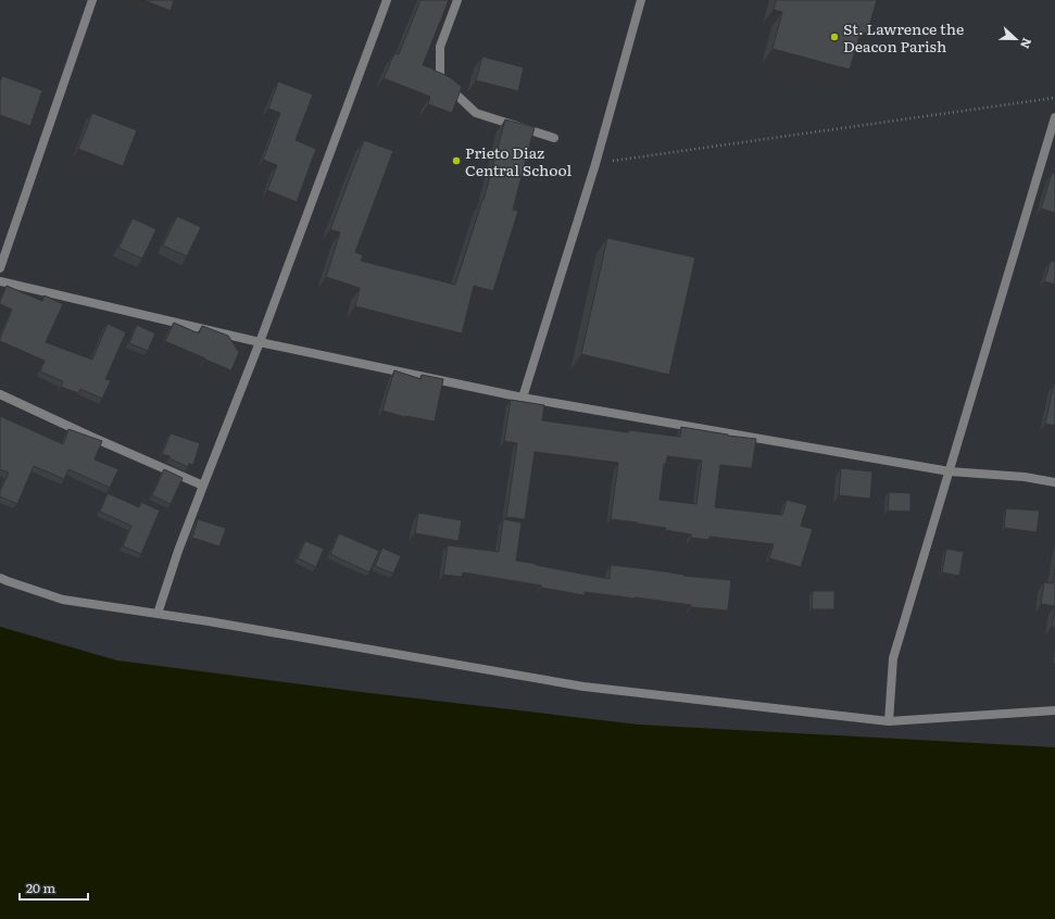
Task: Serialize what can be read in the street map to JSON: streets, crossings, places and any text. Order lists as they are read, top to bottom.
{
  "places": ["St. Lawrence the Deacon Parish", "Prieto Diaz Central School"],
  "scale_bar": "20 m",
  "north": "right"
}
